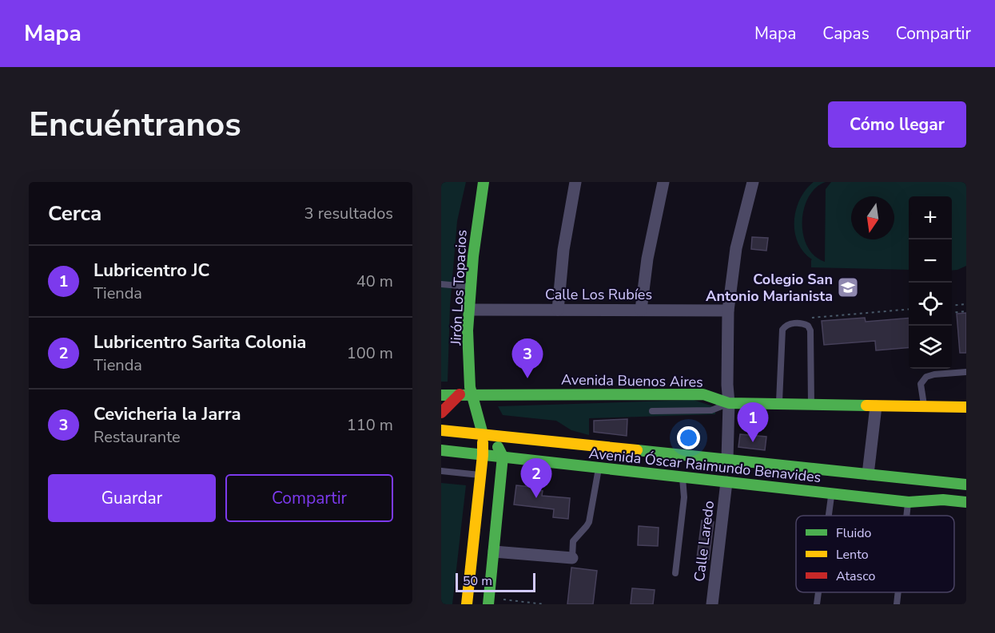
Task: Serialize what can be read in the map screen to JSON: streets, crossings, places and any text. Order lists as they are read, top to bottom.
{
  "streets": {
    "main road": ["Jirón Los Topacios", "Avenida Buenos Aires", "Avenida Óscar Raimundo Benavides"],
    "street": ["Calle Los Rubíes", "Calle Laredo"]
  },
  "crossings": [
    ["Jirón Los Topacios", "Calle Los Rubíes"],
    ["Jirón Los Topacios", "Avenida Buenos Aires"],
    ["Jirón Los Topacios", "Avenida Óscar Raimundo Benavides"],
    ["Avenida Óscar Raimundo Benavides", "Calle Laredo"]
  ],
  "places": {
    "school or university": ["Colegio San Antonio Marianista"]
  },
  "legend": ["Fluido", "Lento", "Atasco"],
  "scale_bar": "50 m",
  "north": "bottom",
  "page": {
    "header": "Mapa",
    "nav": ["Mapa", "Capas", "Compartir"],
    "buttons": [
      "Cómo llegar",
      ["Guardar", "Compartir"]
    ],
    "title": "Encuéntranos",
    "heading": ["Cerca", "3 resultados"],
    "map_buttons": ["+", "−"],
    "list": [
      {
        "mark": "1",
        "name": "Lubricentro JC",
        "note": "Tienda",
        "value": "40 m"
      },
      {
        "mark": "2",
        "name": "Lubricentro Sarita Colonia",
        "note": "Tienda",
        "value": "100 m"
      },
      {
        "mark": "3",
        "name": "Cevicheria la Jarra",
        "note": "Restaurante",
        "value": "110 m"
      }
    ],
    "pins": ["3", "1", "2"],
    "scale": "50 m"
  }
}
